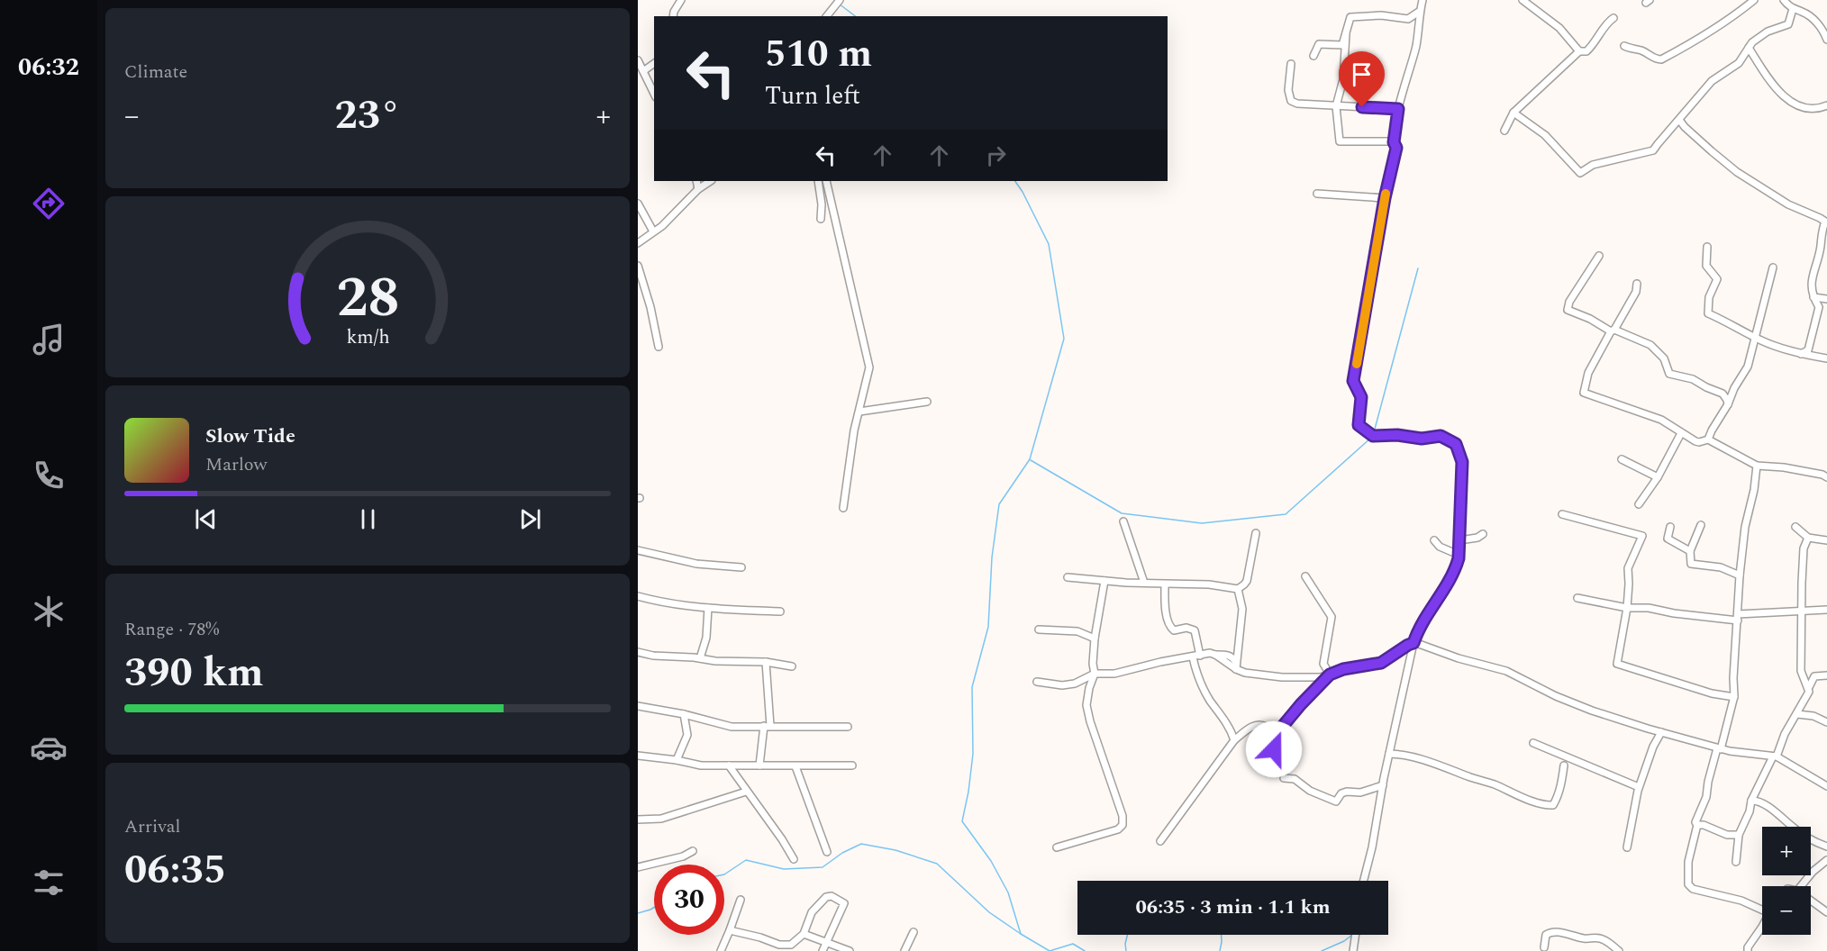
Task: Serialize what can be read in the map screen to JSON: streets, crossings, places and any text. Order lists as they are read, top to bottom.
{
  "page": {
    "tabs": "06:32",
    "tile": [
      "Climate",
      ["Range · 78%", "390 km"],
      ["Arrival", "06:35"]
    ],
    "turn": ["510 m", "Turn left"],
    "heat": ["−", "23°", "+"],
    "song": ["Slow Tide", "Marlow"],
    "map_buttons": ["+", "−"],
    "limit": "30",
    "trip": "06:35 · 3 min · 1.1 km",
    "gauge": ["28", "km/h"]
  }
}
